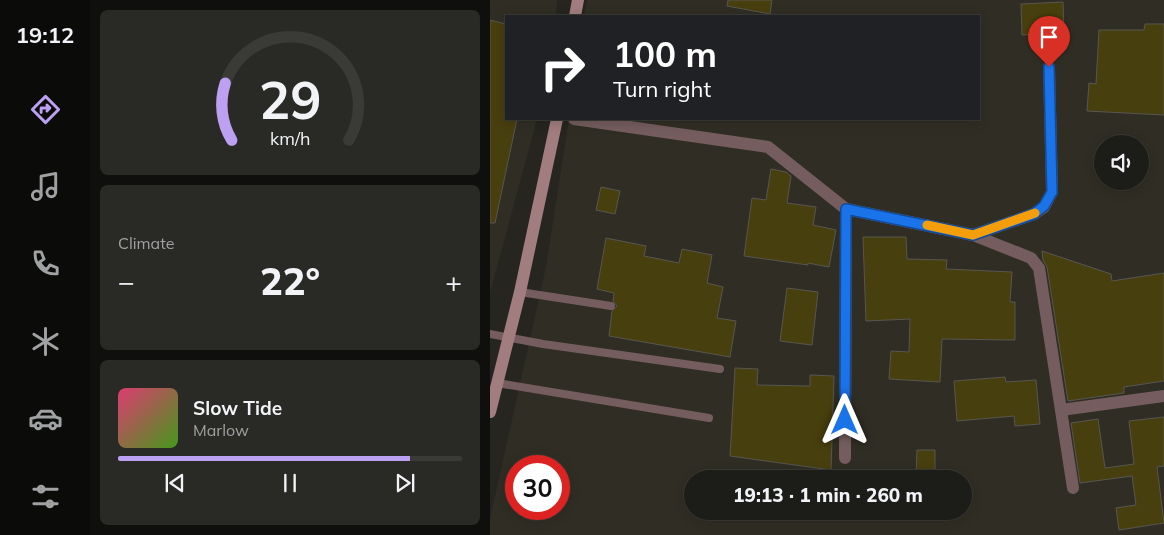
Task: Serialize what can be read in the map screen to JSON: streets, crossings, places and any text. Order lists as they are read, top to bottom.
{
  "page": {
    "tabs": "19:12",
    "turn": ["100 m", "Turn right"],
    "tile": "Climate",
    "heat": ["−", "22°", "+"],
    "song": ["Slow Tide", "Marlow"],
    "limit": "30",
    "trip": "19:13 · 1 min · 260 m",
    "gauge": ["29", "km/h"]
  }
}
